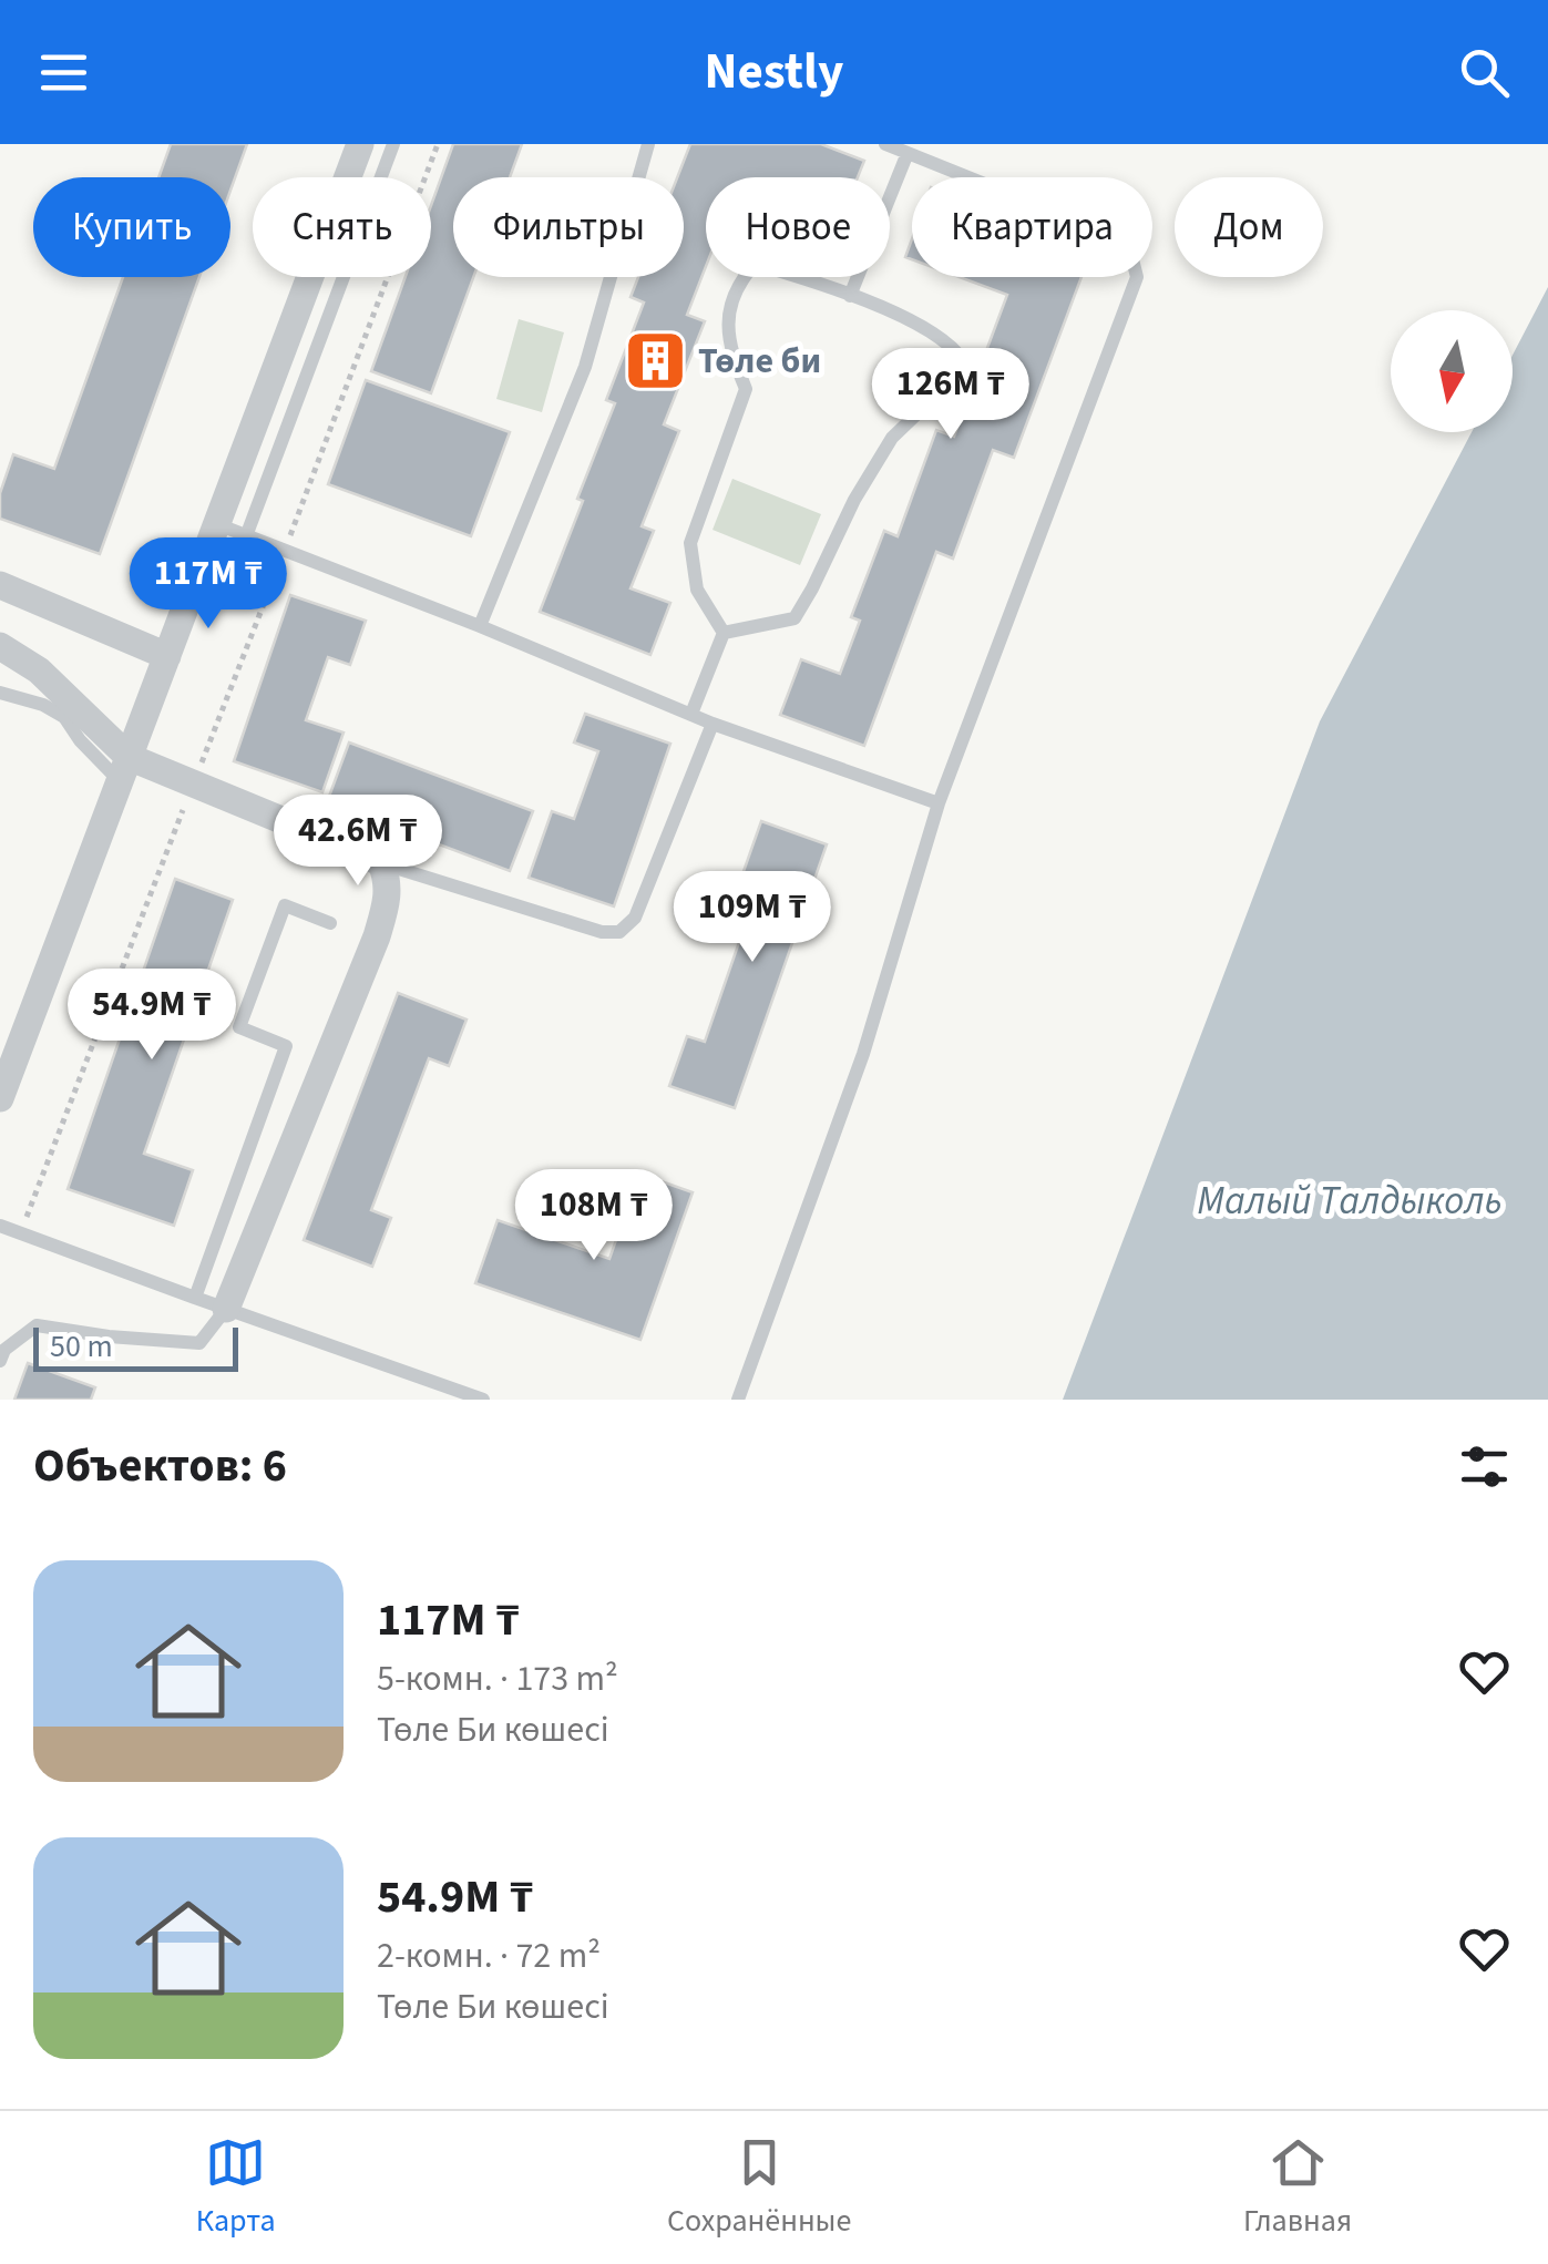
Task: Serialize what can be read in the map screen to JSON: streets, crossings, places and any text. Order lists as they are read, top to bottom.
{
  "water": ["Малый Талдыколь"],
  "places": {
    "building": ["Төле би"]
  },
  "scale_bar": "50 m",
  "north": "bottom",
  "page": {
    "header": "Nestly",
    "chip": [
      "Купить",
      "Снять",
      "Фильтры",
      "Новое",
      "Квартира",
      "Дом"
    ],
    "price": [
      "126M ₸",
      "117M ₸",
      "42.6M ₸",
      "109M ₸",
      "54.9M ₸",
      "108M ₸"
    ],
    "scale": "50 m",
    "heading": "Объектов: 6",
    "list": [
      {
        "name": "117M ₸",
        "note": "5-комн. · 173 m² · Төле Би көшесі"
      },
      {
        "name": "54.9M ₸",
        "note": "2-комн. · 72 m² · Төле Би көшесі"
      }
    ],
    "tabs": ["Карта", "Сохранённые", "Главная"]
  }
}
